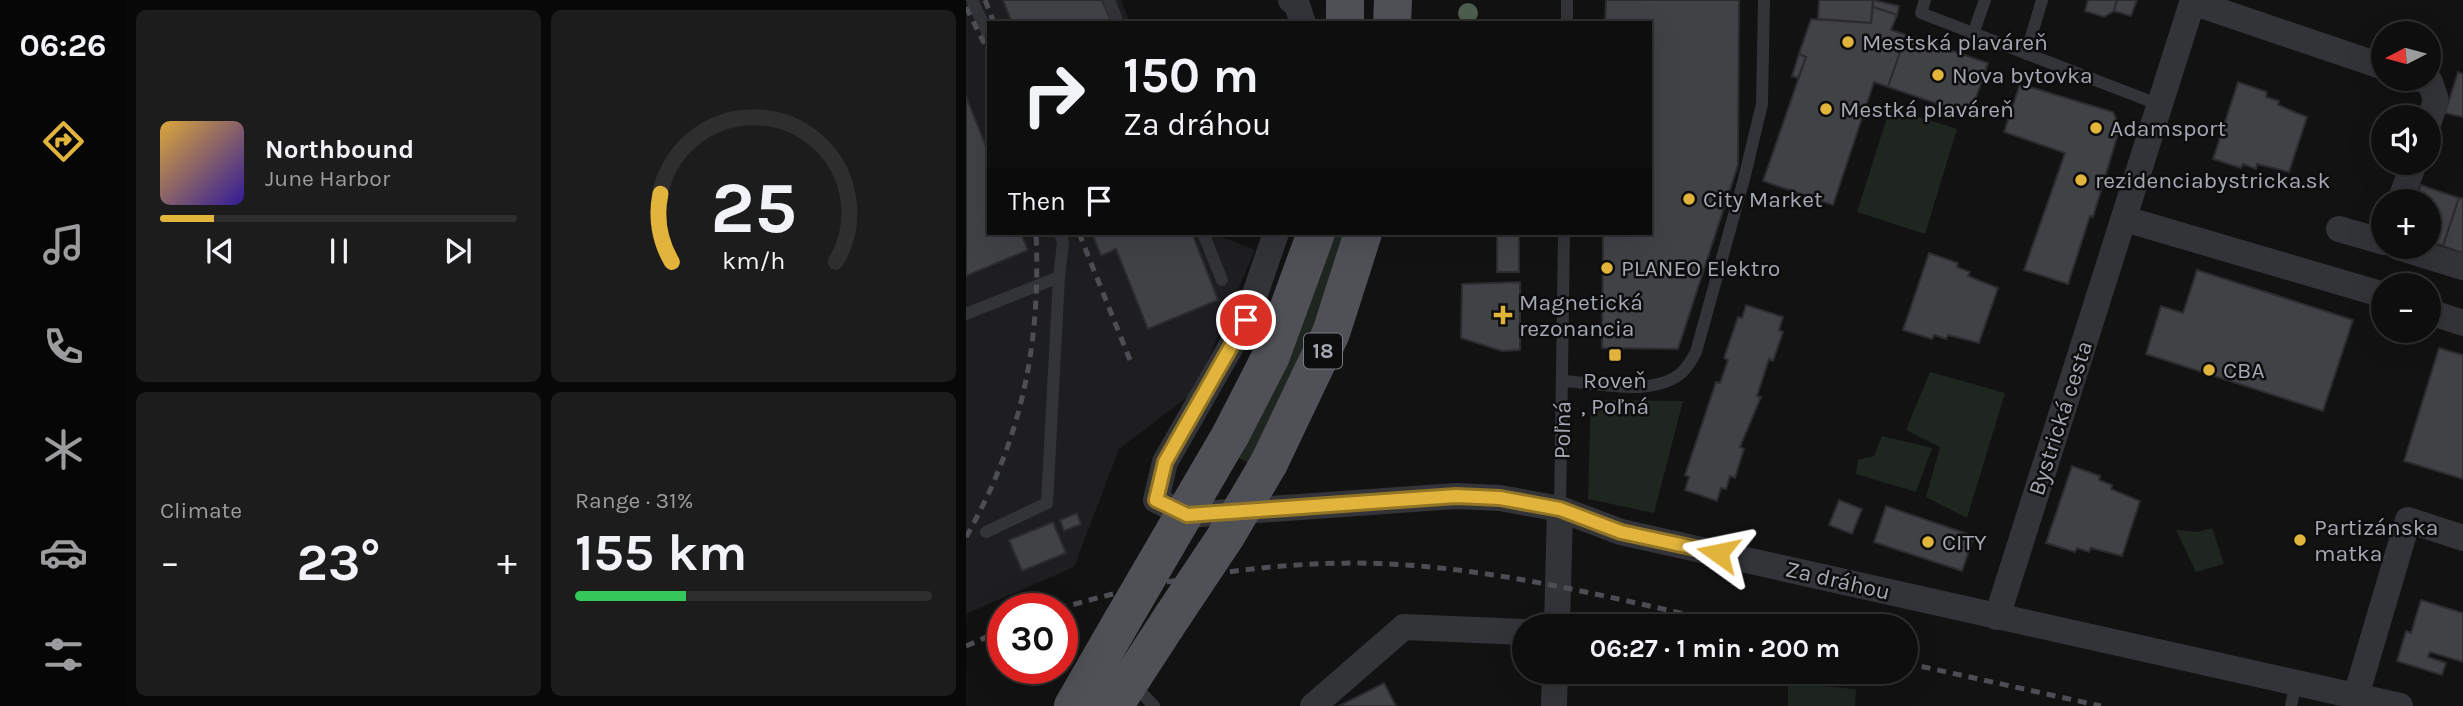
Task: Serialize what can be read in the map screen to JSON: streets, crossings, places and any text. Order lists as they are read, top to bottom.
{
  "streets": {
    "main road": ["18"],
    "street": ["Bystrická cesta", "Poľná", "Za dráhou"]
  },
  "crossings": [
    ["Bystrická cesta", "Za dráhou"],
    ["Poľná", "Za dráhou"]
  ],
  "places": {
    "other": [
      "Mestská plaváreň",
      "Nova bytovka",
      "Mestká plaváreň",
      "Adamsport",
      "rezidenciabystricka.sk",
      "City Market",
      "PLANEO Elektro",
      "CBA",
      "Partizánska matka",
      "CITY"
    ],
    "health": ["Magnetická rezonancia"],
    "transit": ["Roveň , Poľná"]
  },
  "north": "left",
  "page": {
    "tabs": "06:26",
    "map_buttons": ["+", "−"],
    "turn": ["150 m", "Za dráhou"],
    "song": ["Northbound", "June Harbor"],
    "then": "Then",
    "tile": [
      "Climate",
      ["Range · 31%", "155 km"]
    ],
    "heat": ["−", "23°", "+"],
    "limit": "30",
    "trip": "06:27 · 1 min · 200 m",
    "gauge": ["25", "km/h"]
  }
}
